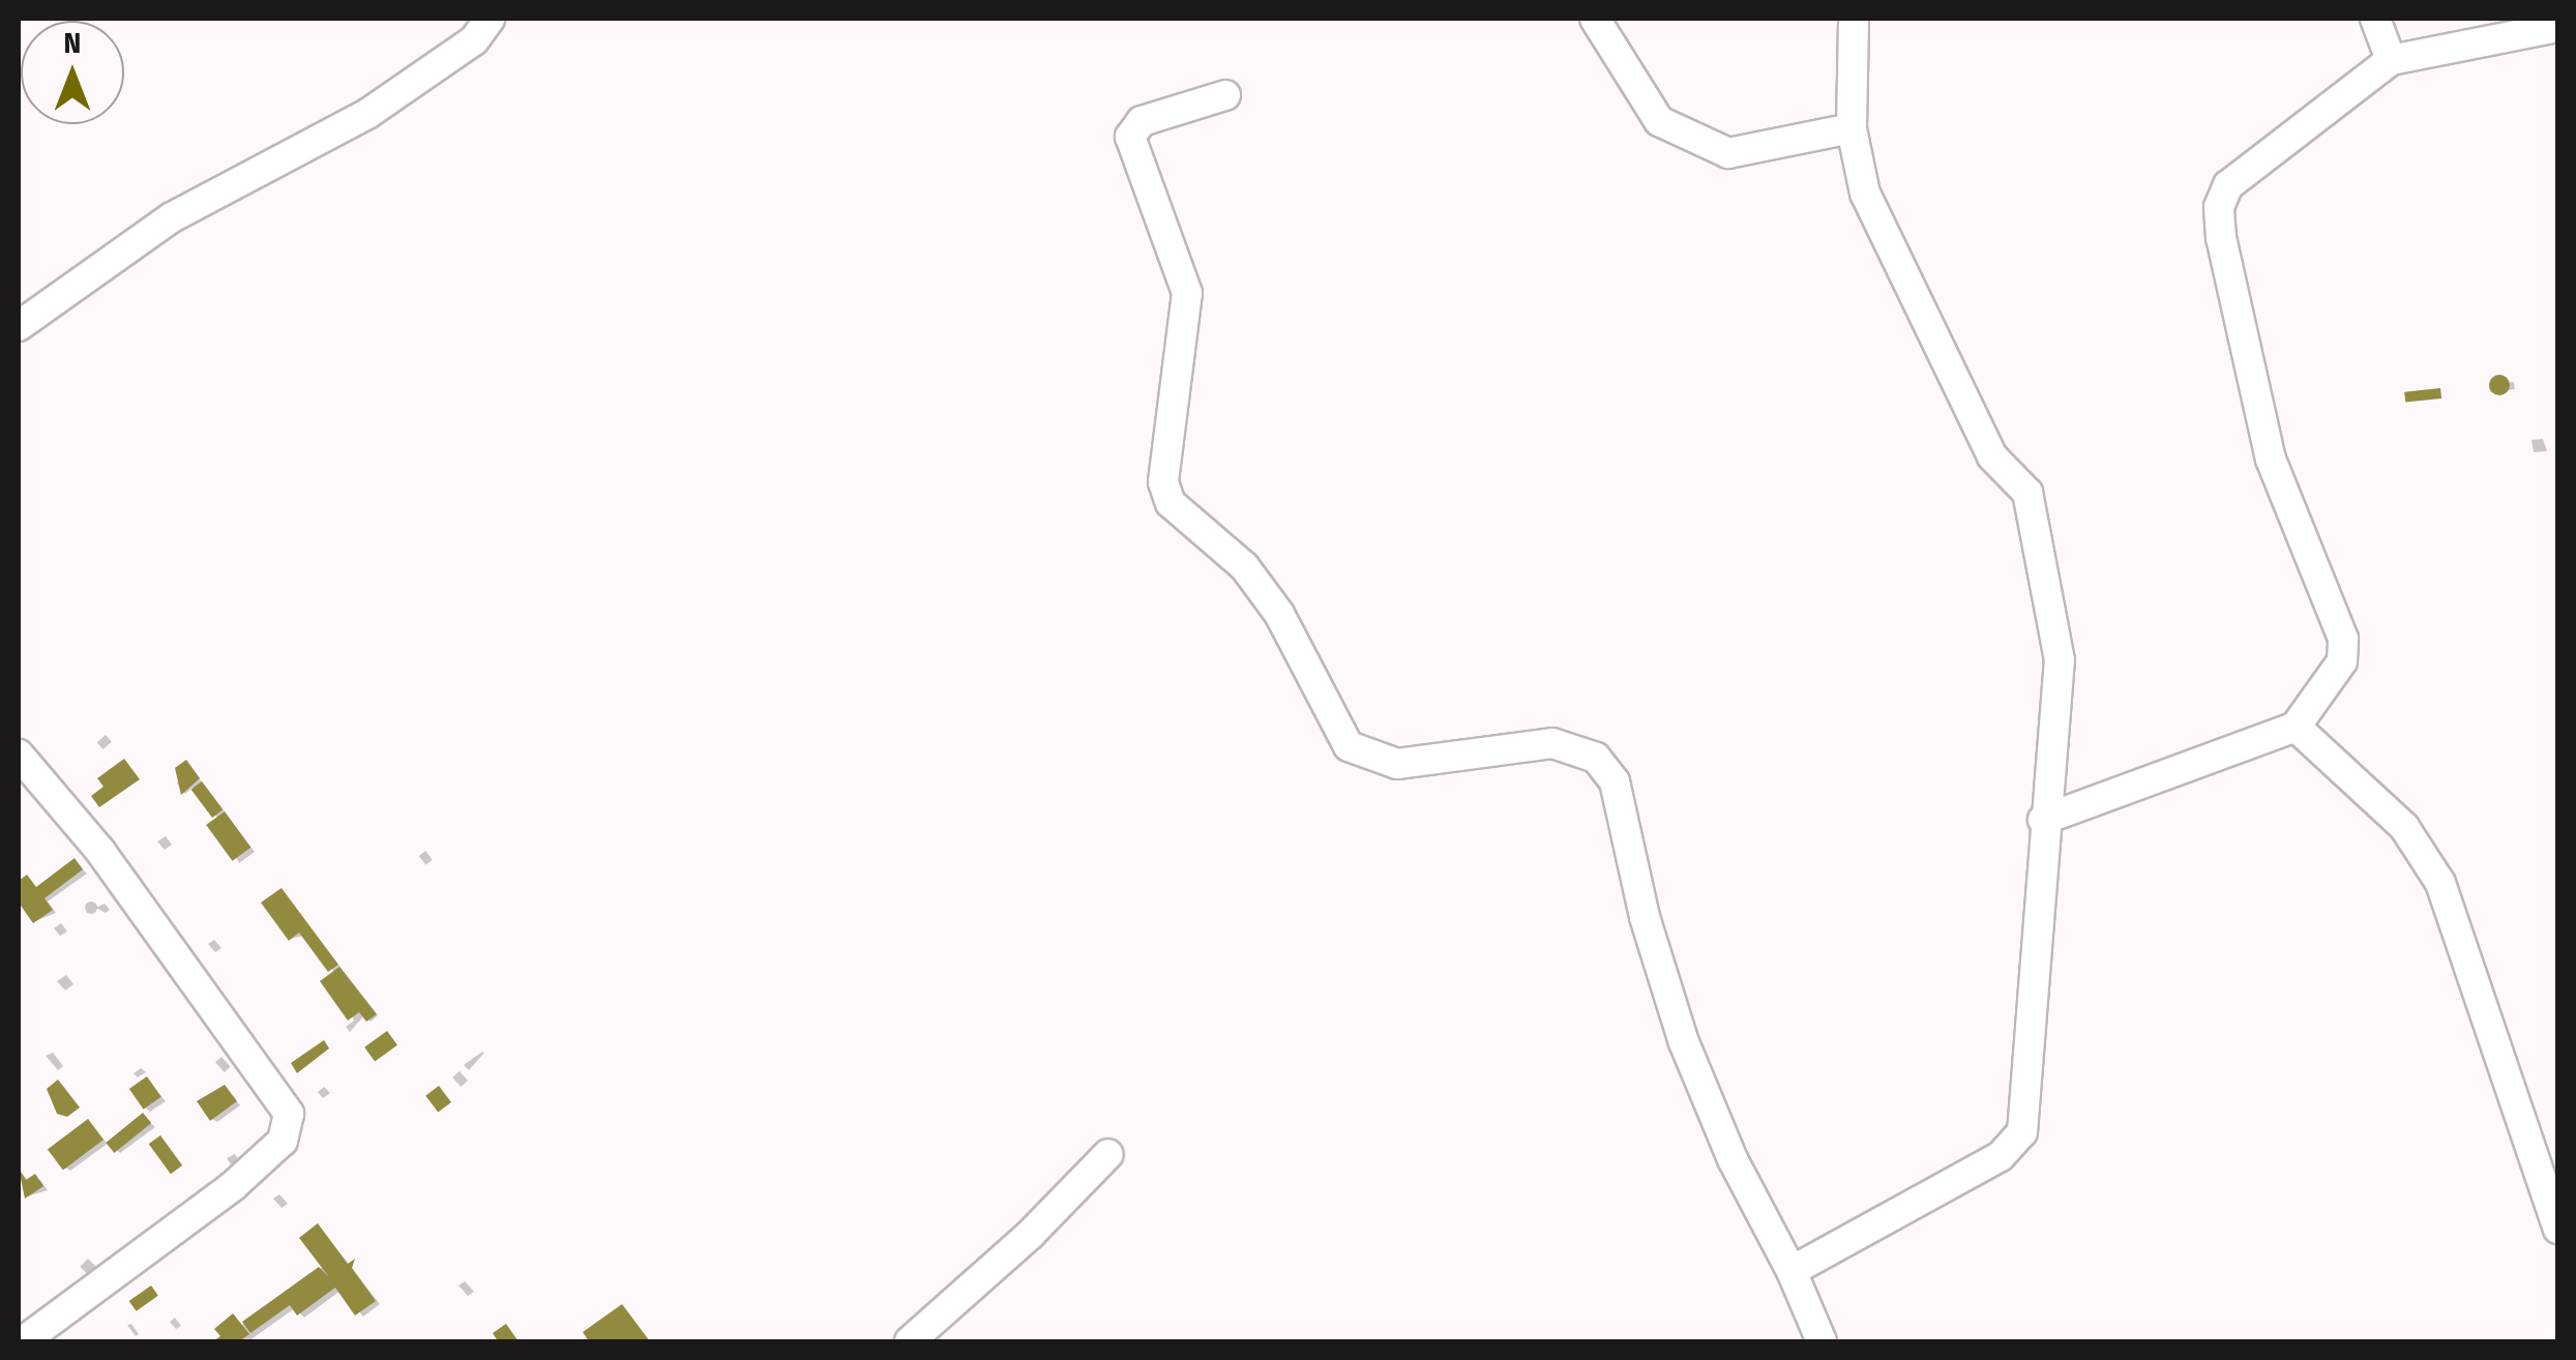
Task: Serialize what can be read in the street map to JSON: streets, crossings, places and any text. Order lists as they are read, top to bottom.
{
  "north": "top"
}
